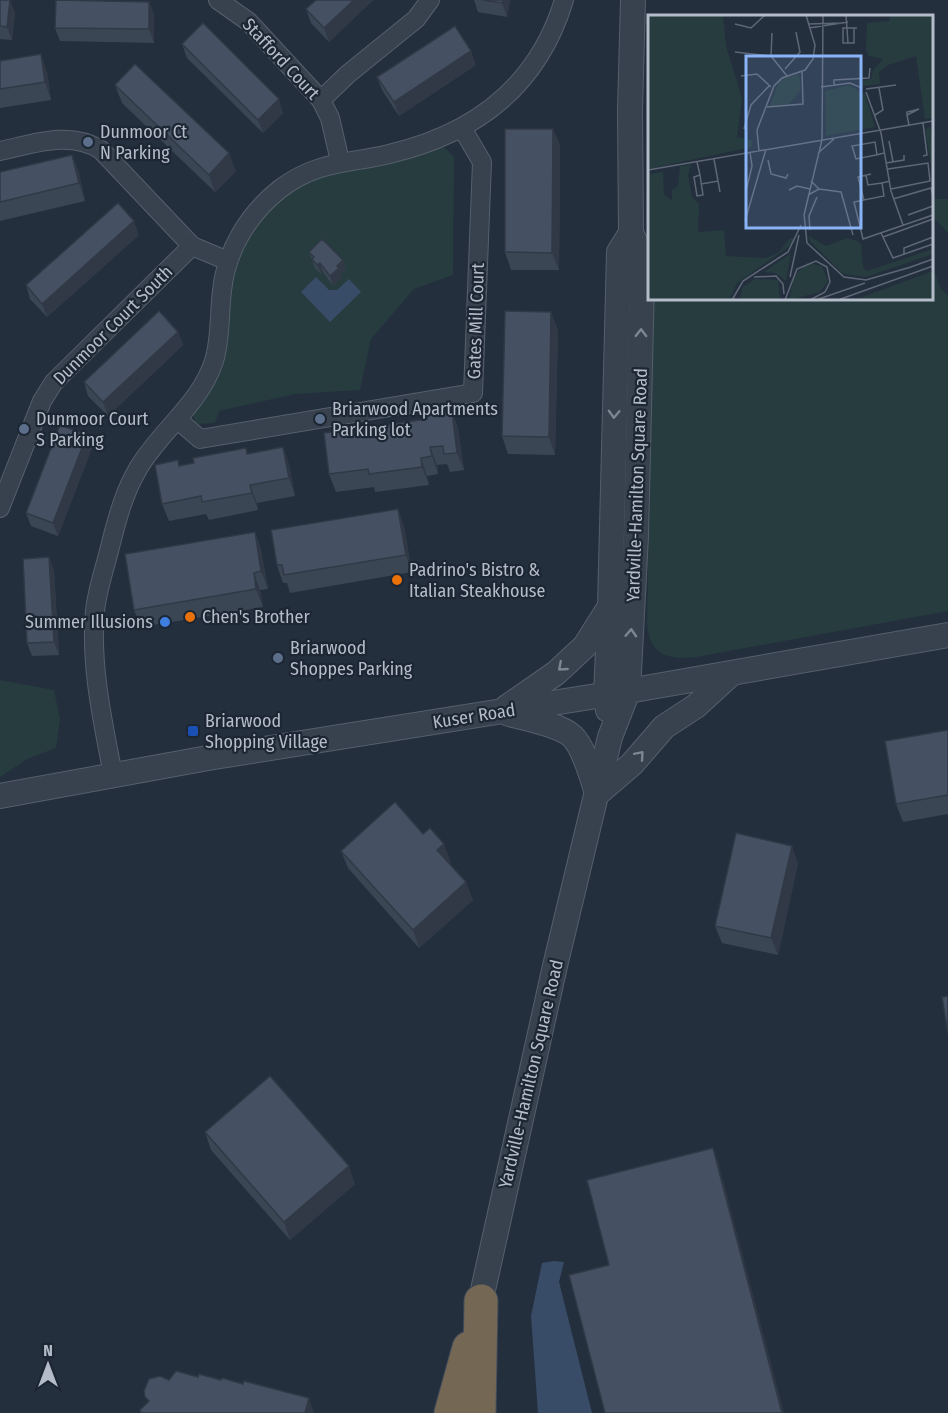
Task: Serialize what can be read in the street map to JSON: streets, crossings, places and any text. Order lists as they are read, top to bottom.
{
  "streets": {
    "street": [
      "Stafford Court",
      "Gates Mill Court",
      "Dunmoor Court South",
      "Yardville-Hamilton Square Road",
      "Kuser Road"
    ]
  },
  "crossings": [
    ["Yardville-Hamilton Square Road", "Kuser Road"]
  ],
  "places": {
    "other": [
      "Dunmoor Ct N Parking",
      "Briarwood Apartments Parking lot",
      "Dunmoor Court S Parking",
      "Padrino's Bistro & Italian Steakhouse",
      "Chen's Brother",
      "Summer Illusions",
      "Briarwood Shoppes Parking"
    ],
    "transit": ["Briarwood Shopping Village"]
  },
  "north": "top"
}
